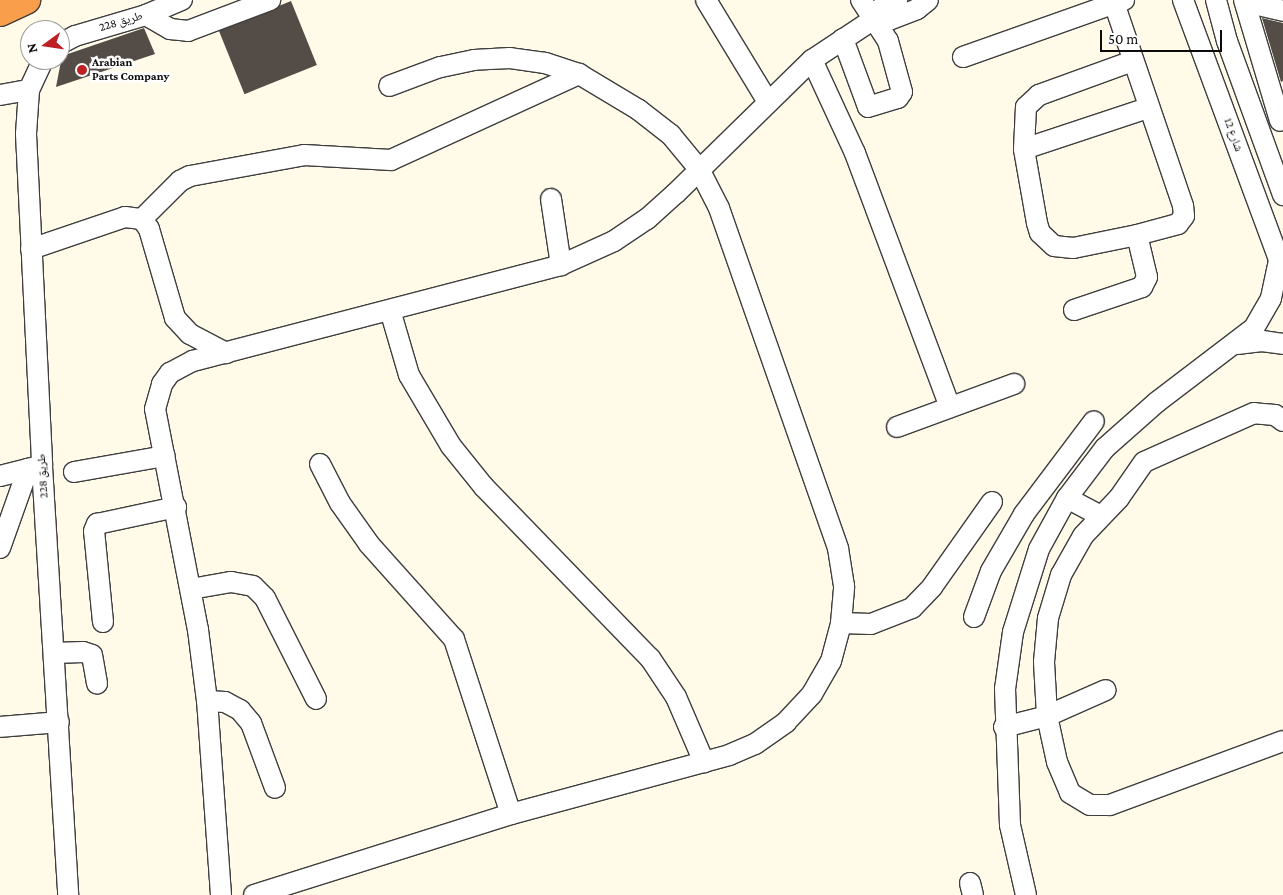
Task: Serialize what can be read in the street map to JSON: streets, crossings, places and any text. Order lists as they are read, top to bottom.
{
  "streets": {
    "street": ["طريق 228", "شارع 12"]
  },
  "places": ["Arabian Parts Company"],
  "scale_bar": "50 m",
  "north": "left"
}
